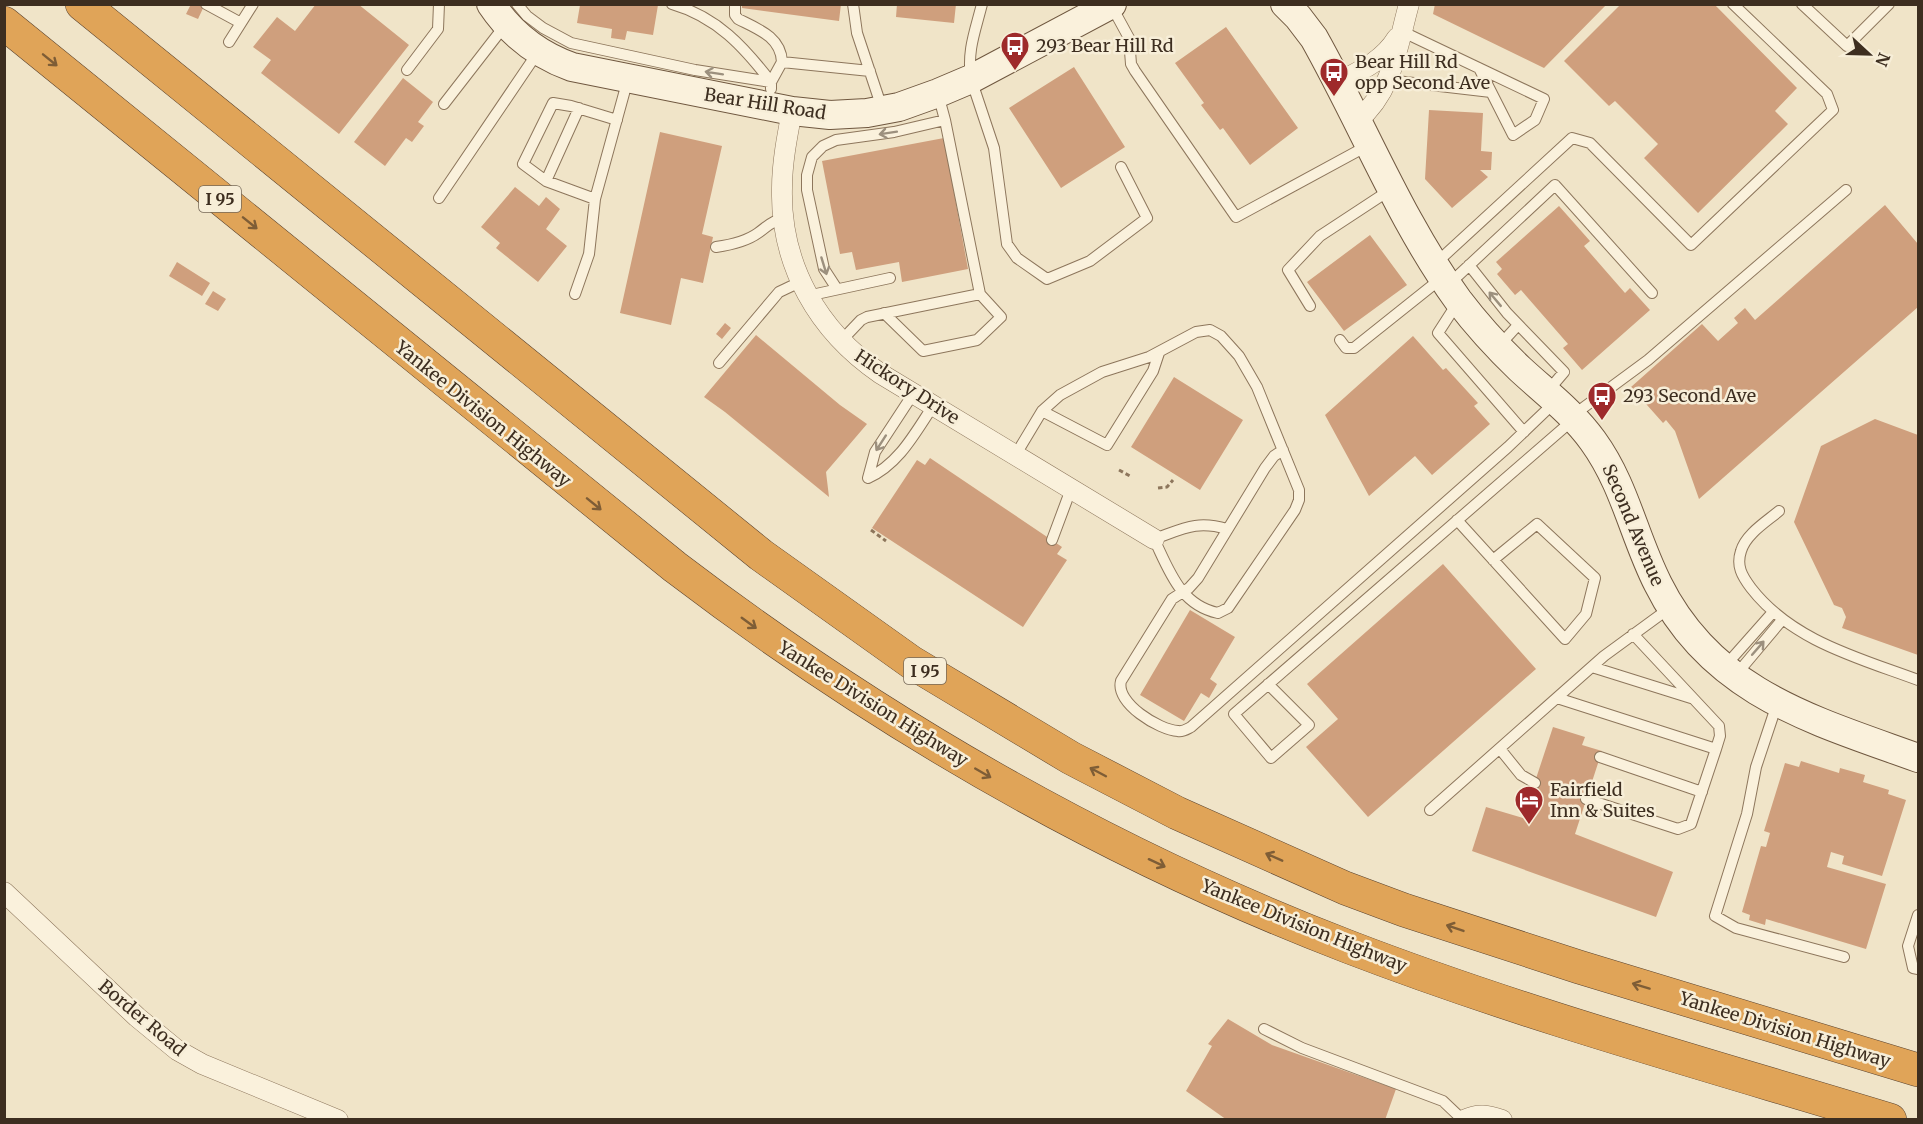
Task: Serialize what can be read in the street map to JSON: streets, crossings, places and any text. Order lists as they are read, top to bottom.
{
  "streets": {
    "highway": ["I 95", "Yankee Division Highway"],
    "street": [
      "Bear Hill Road",
      "Hickory Drive",
      "Second Avenue",
      "Border Road"
    ]
  },
  "crossings": [
    ["Bear Hill Road", "Hickory Drive"]
  ],
  "places": {
    "bus stop": ["293 Bear Hill Rd", "Bear Hill Rd opp Second Ave", "293 Second Ave"],
    "hotel": ["Fairfield Inn & Suites"]
  },
  "north": "right"
}
